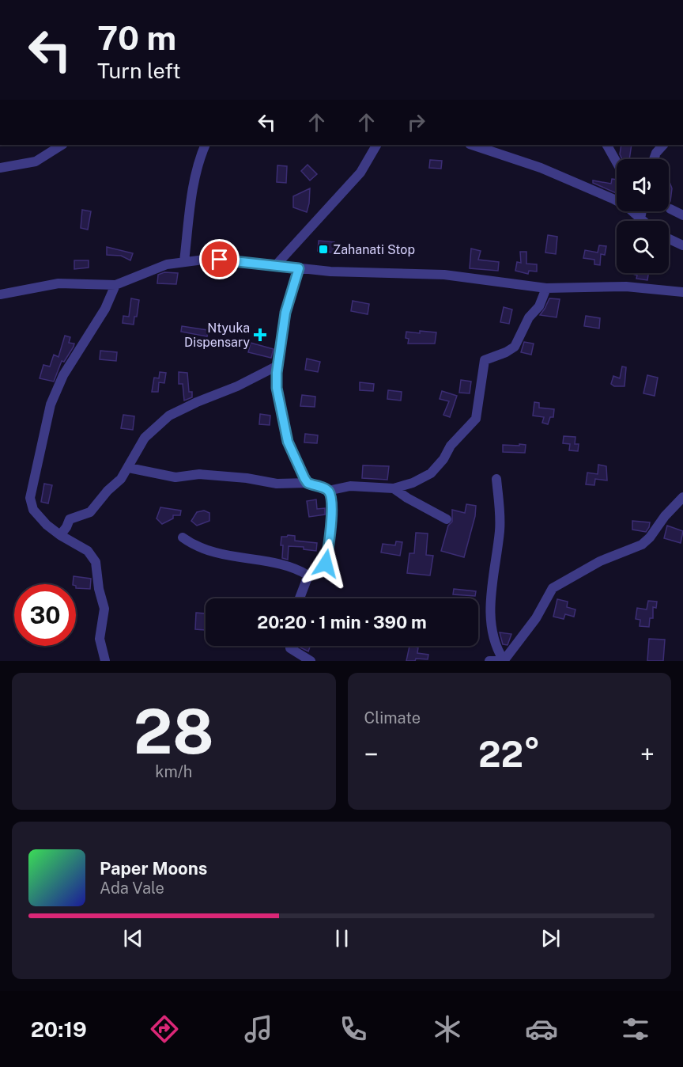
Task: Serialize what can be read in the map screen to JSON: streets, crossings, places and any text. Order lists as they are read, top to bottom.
{
  "places": {
    "transit": ["Zahanati Stop"],
    "health": ["Ntyuka Dispensary"]
  },
  "page": {
    "turn": ["70 m", "Turn left"],
    "limit": "30",
    "trip": "20:20 · 1 min · 390 m",
    "tile": [
      ["28", "km/h"],
      "Climate"
    ],
    "heat": ["−", "22°", "+"],
    "song": ["Paper Moons", "Ada Vale"],
    "tabs": "20:19"
  }
}
